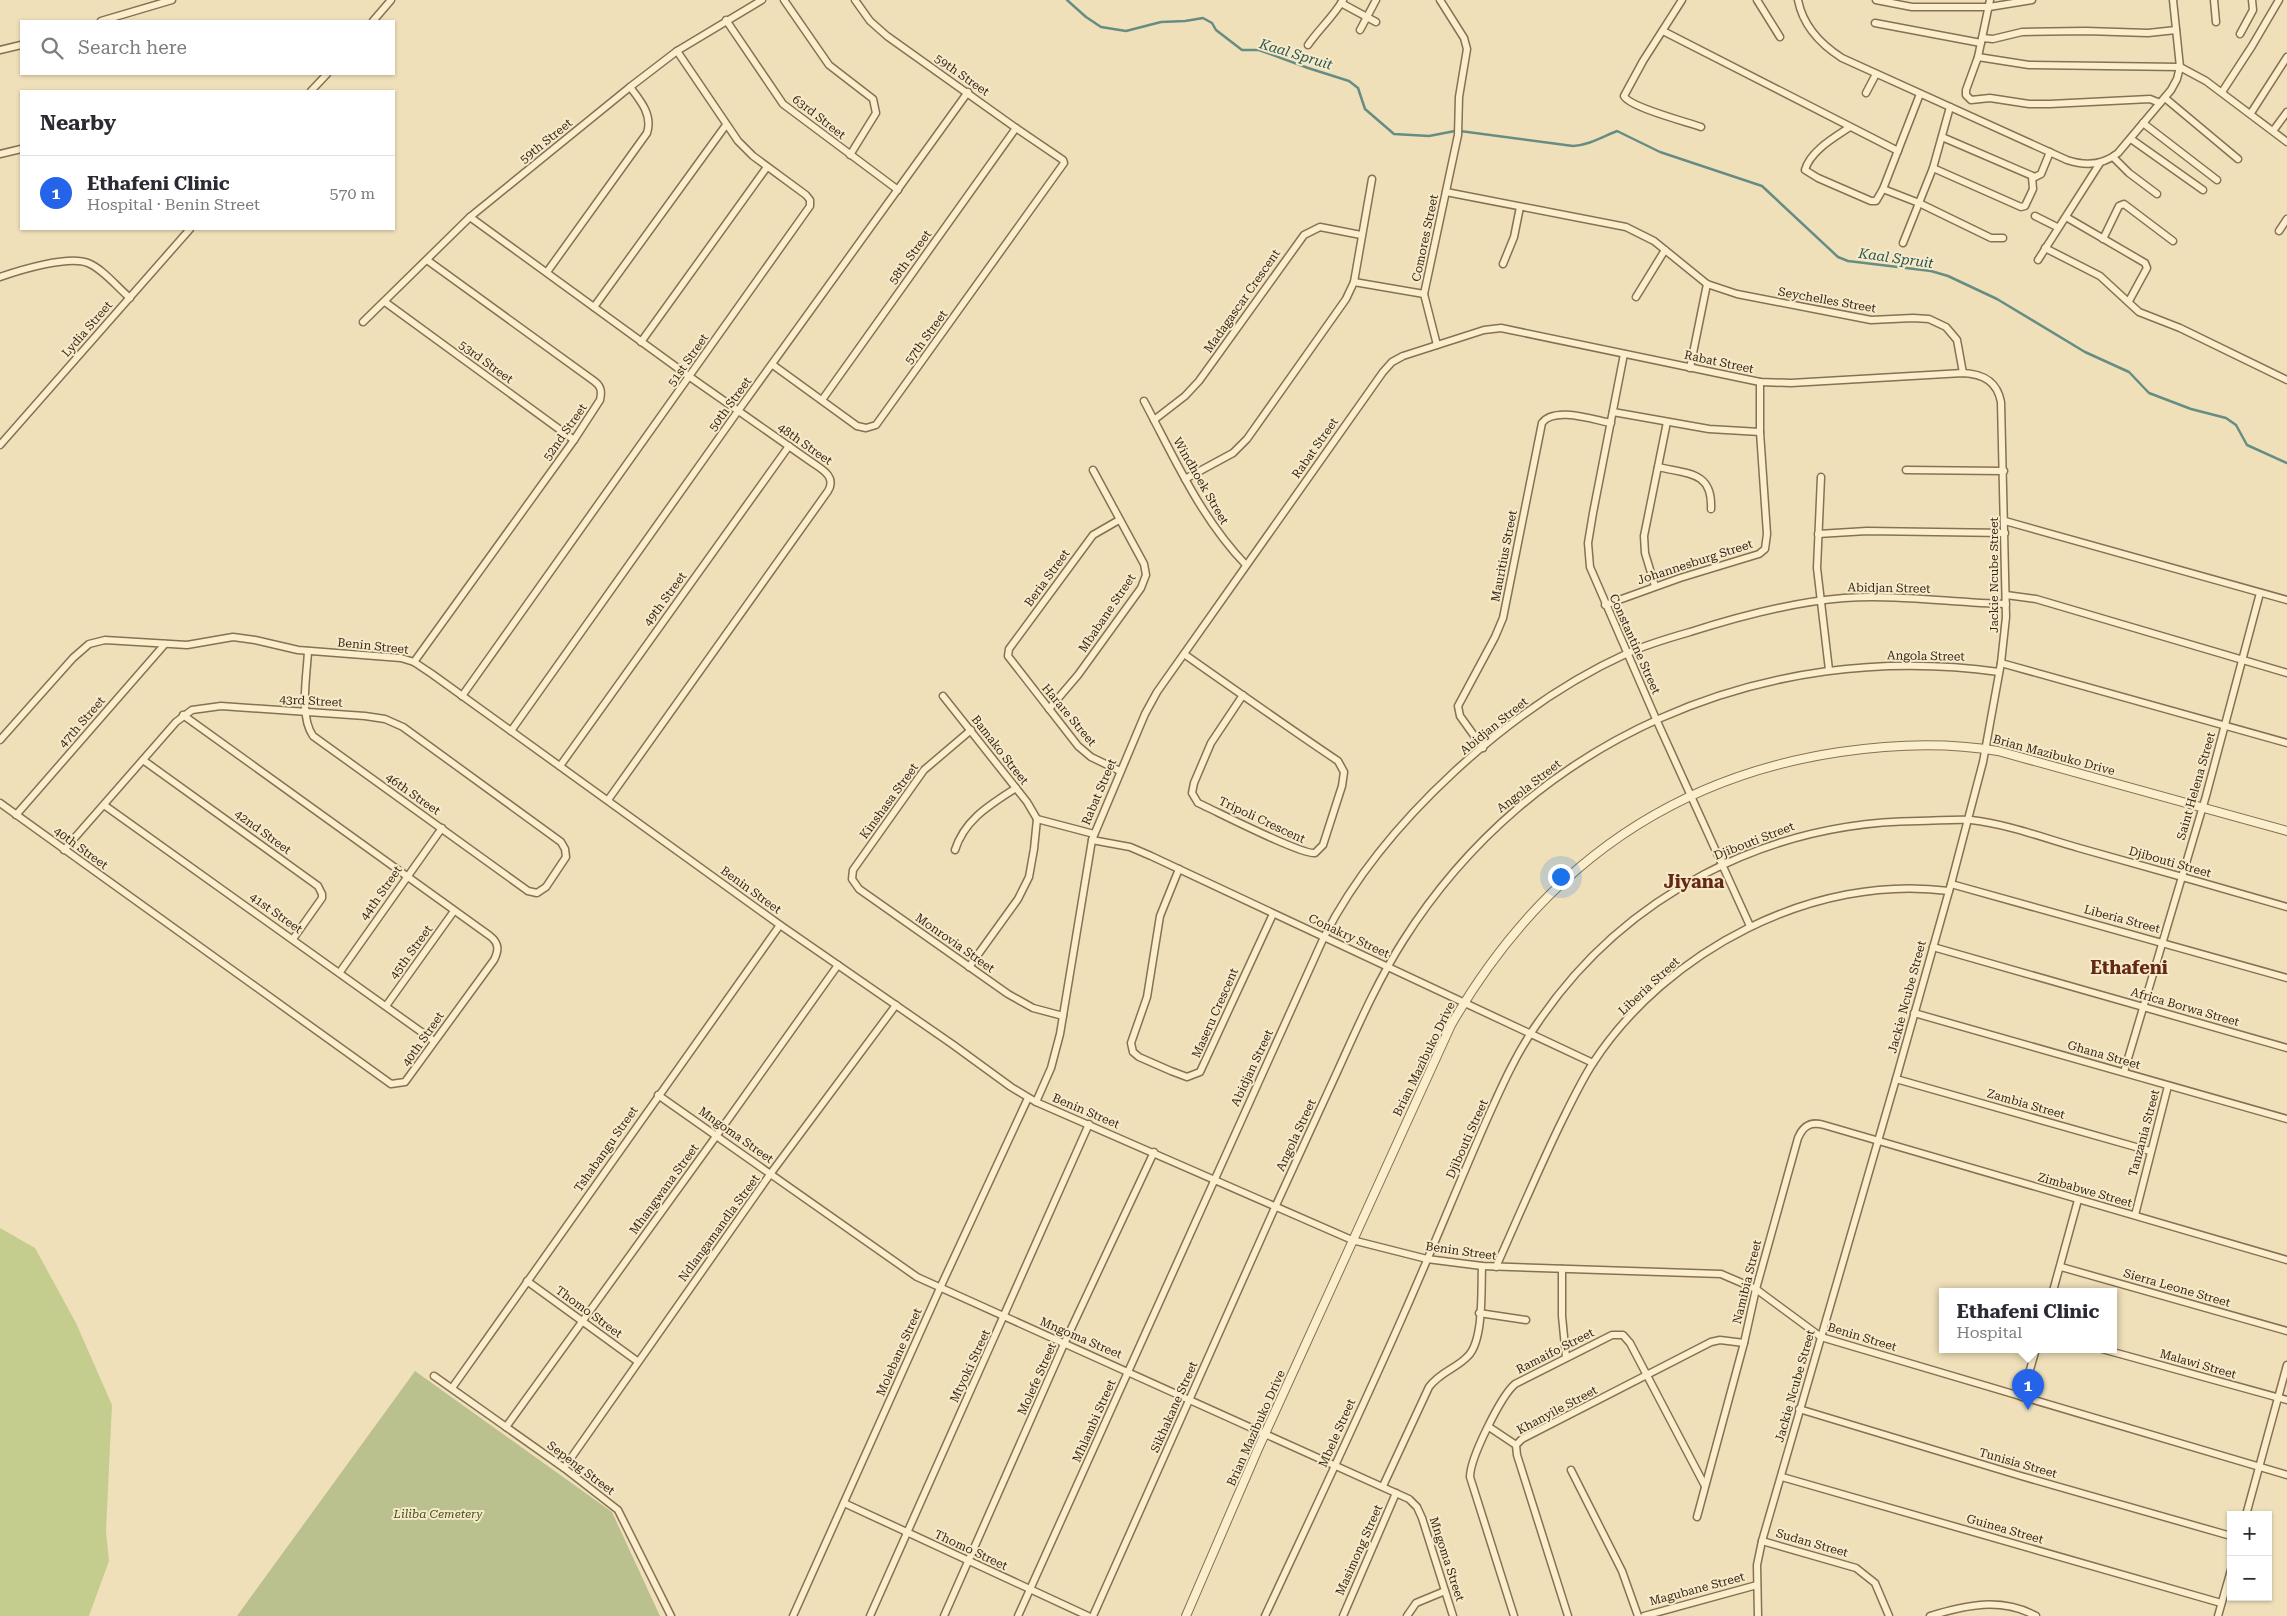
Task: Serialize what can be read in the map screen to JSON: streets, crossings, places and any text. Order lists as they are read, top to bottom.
{
  "streets": {
    "street": [
      "59th Street",
      "63rd Street",
      "Comores Street",
      "58th Street",
      "Seychelles Street",
      "Madagascar Crescent",
      "Lydia Street",
      "57th Street",
      "51st Street",
      "53rd Street",
      "Rabat Street",
      "50th Street",
      "52nd Street",
      "48th Street",
      "Windhoek Street",
      "Mauritius Street",
      "Johannesburg Street",
      "Jackie Ncube Street",
      "Beria Street",
      "Abidjan Street",
      "49th Street",
      "Mbabane Street",
      "Constantine Street",
      "Benin Street",
      "Angola Street",
      "43rd Street",
      "Harare Street",
      "47th Street",
      "Bamako Street",
      "Brian Mazibuko Drive",
      "Saint Helena Street",
      "46th Street",
      "Kinshasa Street",
      "Tripoli Crescent",
      "42nd Street",
      "Djibouti Street",
      "40th Street",
      "44th Street",
      "41st Street",
      "Liberia Street",
      "Conakry Street",
      "Monrovia Street",
      "45th Street",
      "Africa Borwa Street",
      "Maseru Crescent",
      "Ghana Street",
      "Zambia Street",
      "Tanzania Street",
      "Mngoma Street",
      "Tshabangu Street",
      "Mhangwana Street",
      "Zimbabwe Street",
      "Ndlangamandla Street",
      "Namibia Street",
      "Sierra Leone Street",
      "Thomo Street",
      "Ramaifo Street",
      "Molebane Street",
      "Malawi Street",
      "Mtyoki Street",
      "Molefe Street",
      "Sikhakane Street",
      "Khanyile Street",
      "Mhlambi Street",
      "Mbele Street",
      "Tunisia Street",
      "Sepeng Street",
      "Guinea Street",
      "Sudan Street",
      "Masimong Street",
      "Magubane Street"
    ]
  },
  "crossings": [
    ["59th Street", "63rd Street"],
    ["59th Street", "58th Street"],
    ["59th Street", "57th Street"],
    ["59th Street", "51st Street"],
    ["59th Street", "53rd Street"],
    ["59th Street", "50th Street"],
    ["59th Street", "52nd Street"],
    ["59th Street", "48th Street"],
    ["63rd Street", "50th Street"],
    ["Comores Street", "Seychelles Street"],
    ["Comores Street", "Rabat Street"],
    ["58th Street", "57th Street"],
    ["Seychelles Street", "Rabat Street"],
    ["Madagascar Crescent", "Windhoek Street"],
    ["57th Street", "50th Street"],
    ["51st Street", "48th Street"],
    ["51st Street", "Benin Street"],
    ["53rd Street", "52nd Street"],
    ["Rabat Street", "Windhoek Street"],
    ["Rabat Street", "Jackie Ncube Street"],
    ["Rabat Street", "Constantine Street"],
    ["Rabat Street", "Benin Street"],
    ["Rabat Street", "Harare Street"],
    ["Rabat Street", "Tripoli Crescent"],
    ["Rabat Street", "Conakry Street"],
    ["Rabat Street", "Monrovia Street"],
    ["50th Street", "48th Street"],
    ["50th Street", "Benin Street"],
    ["52nd Street", "Benin Street"],
    ["48th Street", "49th Street"],
    ["48th Street", "Benin Street"],
    ["Mauritius Street", "Abidjan Street"],
    ["Mauritius Street", "Constantine Street"],
    ["Johannesburg Street", "Constantine Street"],
    ["Jackie Ncube Street", "Abidjan Street"],
    ["Jackie Ncube Street", "Benin Street"],
    ["Jackie Ncube Street", "Angola Street"],
    ["Jackie Ncube Street", "Brian Mazibuko Drive"],
    ["Jackie Ncube Street", "Djibouti Street"],
    ["Jackie Ncube Street", "Liberia Street"],
    ["Jackie Ncube Street", "Africa Borwa Street"],
    ["Jackie Ncube Street", "Ghana Street"],
    ["Jackie Ncube Street", "Zambia Street"],
    ["Jackie Ncube Street", "Zimbabwe Street"],
    ["Jackie Ncube Street", "Namibia Street"],
    ["Jackie Ncube Street", "Tunisia Street"],
    ["Jackie Ncube Street", "Guinea Street"],
    ["Jackie Ncube Street", "Sudan Street"],
    ["Jackie Ncube Street", "Magubane Street"],
    ["Beria Street", "Mbabane Street"],
    ["Beria Street", "Harare Street"],
    ["Abidjan Street", "Constantine Street"],
    ["Abidjan Street", "Benin Street"],
    ["Abidjan Street", "Conakry Street"],
    ["Abidjan Street", "Mhlambi Street"],
    ["49th Street", "Benin Street"],
    ["Mbabane Street", "Harare Street"],
    ["Constantine Street", "Angola Street"],
    ["Constantine Street", "Brian Mazibuko Drive"],
    ["Constantine Street", "Djibouti Street"],
    ["Constantine Street", "Liberia Street"],
    ["Benin Street", "Angola Street"],
    ["Benin Street", "47th Street"],
    ["Benin Street", "Brian Mazibuko Drive"],
    ["Benin Street", "46th Street"],
    ["Benin Street", "Djibouti Street"],
    ["Benin Street", "Liberia Street"],
    ["Benin Street", "Tshabangu Street"],
    ["Benin Street", "Mhangwana Street"],
    ["Benin Street", "Ndlangamandla Street"],
    ["Benin Street", "Namibia Street"],
    ["Benin Street", "Molebane Street"],
    ["Benin Street", "Mtyoki Street"],
    ["Benin Street", "Molefe Street"],
    ["Benin Street", "Sikhakane Street"],
    ["Benin Street", "Mhlambi Street"],
    ["Benin Street", "Mbele Street"],
    ["Angola Street", "Conakry Street"],
    ["Angola Street", "Sikhakane Street"],
    ["43rd Street", "46th Street"],
    ["43rd Street", "42nd Street"],
    ["43rd Street", "40th Street"],
    ["43rd Street", "41st Street"],
    ["47th Street", "40th Street"],
    ["Bamako Street", "Kinshasa Street"],
    ["Brian Mazibuko Drive", "Saint Helena Street"],
    ["Brian Mazibuko Drive", "Conakry Street"],
    ["Brian Mazibuko Drive", "Mngoma Street"],
    ["Saint Helena Street", "Djibouti Street"],
    ["Saint Helena Street", "Liberia Street"],
    ["Saint Helena Street", "Africa Borwa Street"],
    ["Saint Helena Street", "Ghana Street"],
    ["46th Street", "44th Street"],
    ["Kinshasa Street", "Monrovia Street"],
    ["42nd Street", "41st Street"],
    ["Djibouti Street", "Conakry Street"],
    ["Djibouti Street", "Mbele Street"],
    ["40th Street", "44th Street"],
    ["40th Street", "41st Street"],
    ["40th Street", "45th Street"],
    ["44th Street", "41st Street"],
    ["41st Street", "45th Street"],
    ["Liberia Street", "Conakry Street"],
    ["Conakry Street", "Maseru Crescent"],
    ["Ghana Street", "Tanzania Street"],
    ["Zambia Street", "Tanzania Street"],
    ["Tanzania Street", "Zimbabwe Street"],
    ["Mngoma Street", "Tshabangu Street"],
    ["Mngoma Street", "Mhangwana Street"],
    ["Mngoma Street", "Ndlangamandla Street"],
    ["Mngoma Street", "Molebane Street"],
    ["Mngoma Street", "Mtyoki Street"],
    ["Mngoma Street", "Molefe Street"],
    ["Mngoma Street", "Sikhakane Street"],
    ["Mngoma Street", "Mhlambi Street"],
    ["Mngoma Street", "Mbele Street"],
    ["Mngoma Street", "Masimong Street"],
    ["Tshabangu Street", "Thomo Street"],
    ["Tshabangu Street", "Sepeng Street"],
    ["Mhangwana Street", "Thomo Street"],
    ["Mhangwana Street", "Sepeng Street"],
    ["Zimbabwe Street", "Namibia Street"],
    ["Ndlangamandla Street", "Thomo Street"],
    ["Ndlangamandla Street", "Sepeng Street"],
    ["Namibia Street", "Ramaifo Street"],
    ["Namibia Street", "Khanyile Street"],
    ["Thomo Street", "Molebane Street"],
    ["Thomo Street", "Mtyoki Street"],
    ["Thomo Street", "Molefe Street"],
    ["Thomo Street", "Mhlambi Street"],
    ["Ramaifo Street", "Khanyile Street"]
  ],
  "districts": ["Jiyana", "Ethafeni"],
  "water": ["Kaal Spruit"],
  "parks": ["Liliba Cemetery"],
  "page": {
    "search": "Search here",
    "heading": "Nearby",
    "list": [
      {
        "mark": "1",
        "name": "Ethafeni Clinic",
        "note": "Hospital · Benin Street",
        "value": "570 m"
      }
    ],
    "popup": ["Ethafeni Clinic", "Hospital"],
    "pins": "1",
    "map_buttons": ["+", "−"]
  }
}
